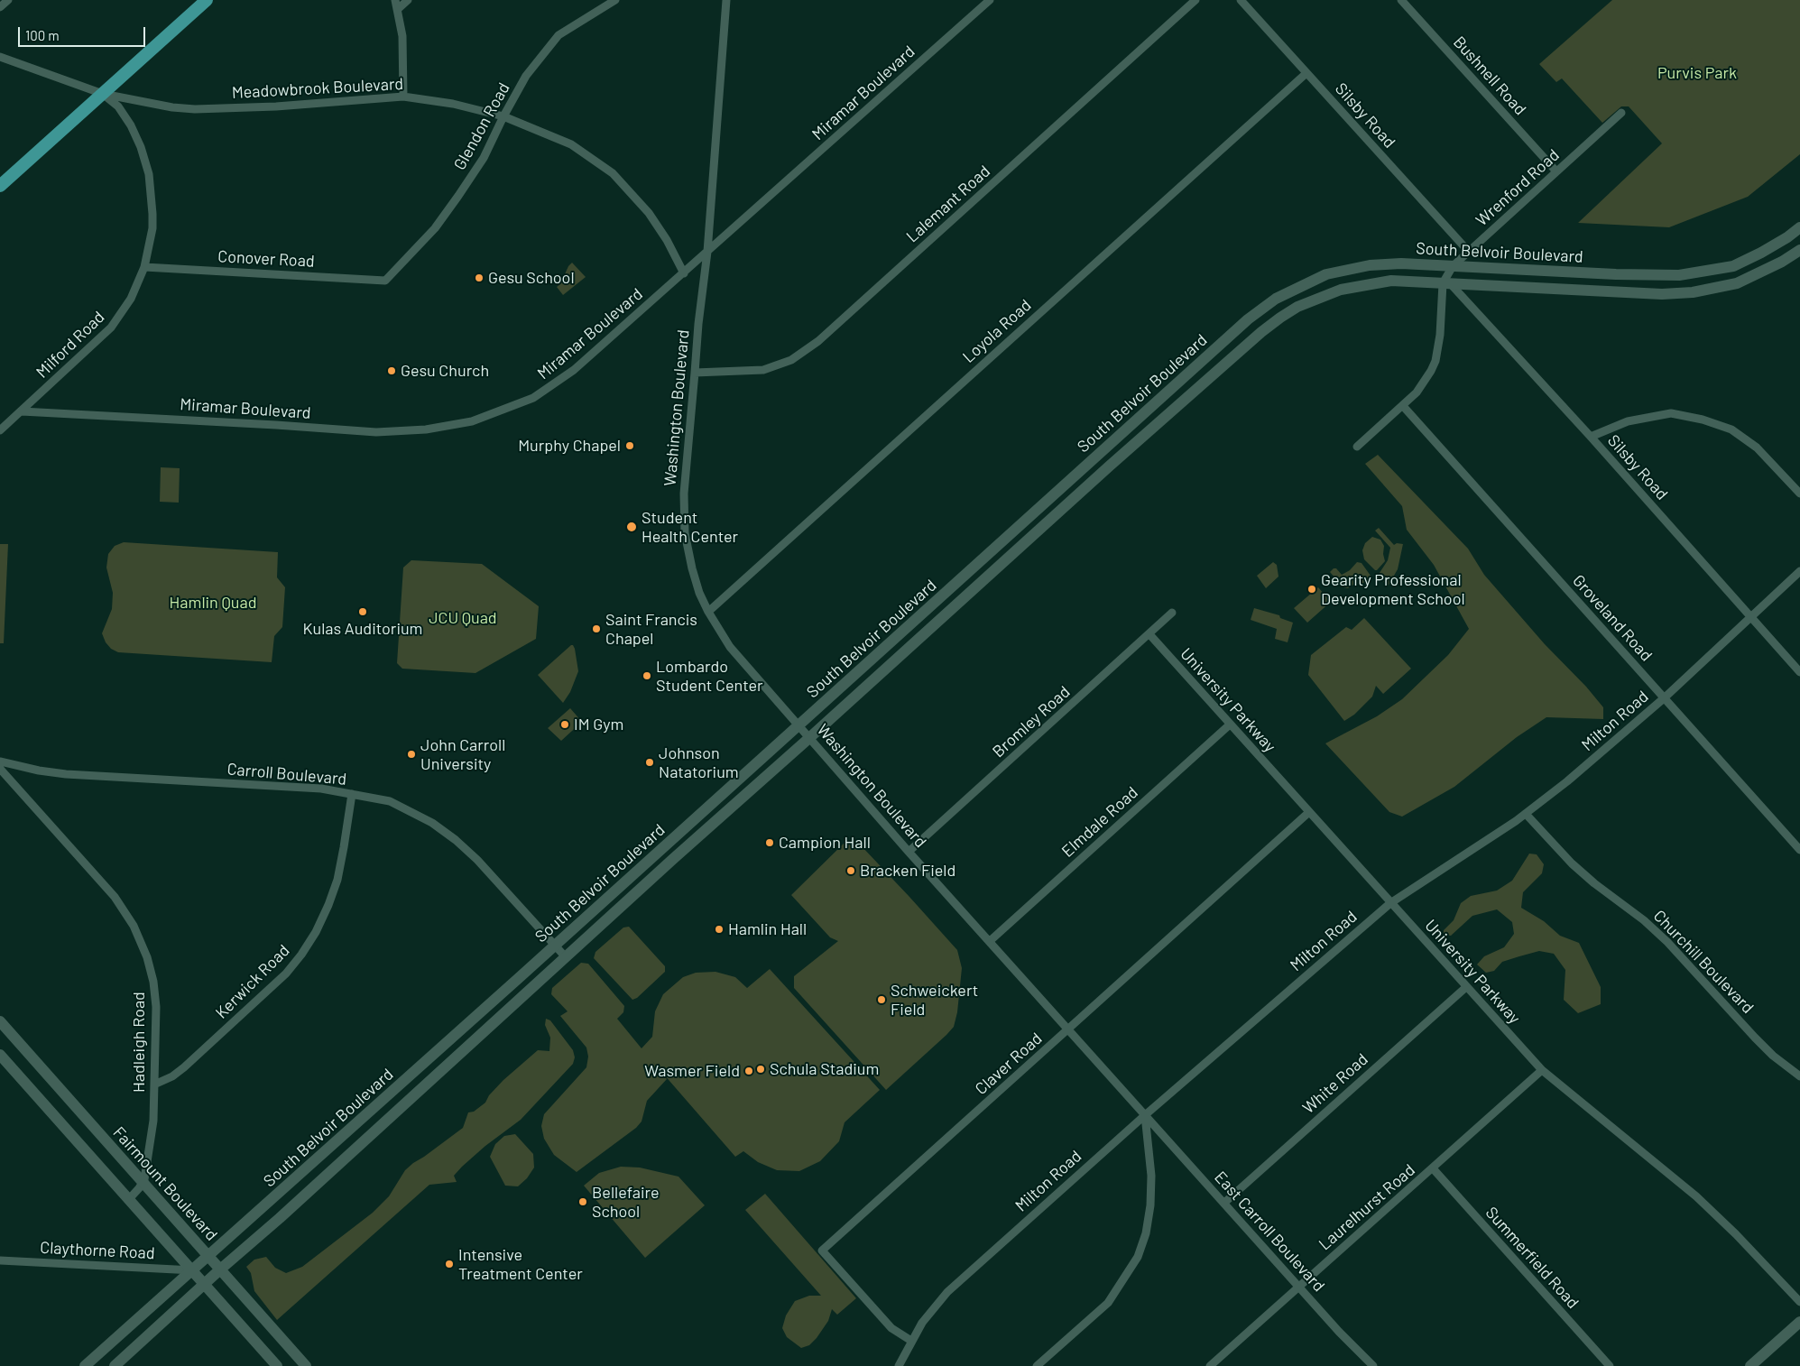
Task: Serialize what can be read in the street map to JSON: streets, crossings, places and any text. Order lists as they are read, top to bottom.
{
  "streets": {
    "street": [
      "Bushnell Road",
      "Meadowbrook Boulevard",
      "Miramar Boulevard",
      "Silsby Road",
      "Glendon Road",
      "Wrenford Road",
      "Lalemant Road",
      "South Belvoir Boulevard",
      "Conover Road",
      "Loyola Road",
      "Milford Road",
      "Washington Boulevard",
      "Groveland Road",
      "University Parkway",
      "Milton Road",
      "Bromley Road",
      "Carroll Boulevard",
      "Elmdale Road",
      "Churchill Boulevard",
      "Kerwick Road",
      "Hadleigh Road",
      "Claver Road",
      "White Road",
      "Fairmount Boulevard",
      "Laurelhurst Road",
      "East Carroll Boulevard",
      "Claythorne Road",
      "Summerfield Road"
    ]
  },
  "crossings": [
    ["Bushnell Road", "Wrenford Road"],
    ["Meadowbrook Boulevard", "Miramar Boulevard"],
    ["Meadowbrook Boulevard", "Glendon Road"],
    ["Meadowbrook Boulevard", "Milford Road"],
    ["Miramar Boulevard", "Milford Road"],
    ["Miramar Boulevard", "Washington Boulevard"],
    ["Silsby Road", "Wrenford Road"],
    ["Silsby Road", "South Belvoir Boulevard"],
    ["Silsby Road", "Loyola Road"],
    ["Silsby Road", "Milton Road"],
    ["Glendon Road", "Conover Road"],
    ["Wrenford Road", "South Belvoir Boulevard"],
    ["Wrenford Road", "Groveland Road"],
    ["Lalemant Road", "Washington Boulevard"],
    ["South Belvoir Boulevard", "Washington Boulevard"],
    ["South Belvoir Boulevard", "Carroll Boulevard"],
    ["South Belvoir Boulevard", "Fairmount Boulevard"],
    ["South Belvoir Boulevard", "Claythorne Road"],
    ["Conover Road", "Milford Road"],
    ["Loyola Road", "Washington Boulevard"],
    ["Washington Boulevard", "Milton Road"],
    ["Washington Boulevard", "Bromley Road"],
    ["Washington Boulevard", "Elmdale Road"],
    ["Washington Boulevard", "Claver Road"],
    ["Washington Boulevard", "East Carroll Boulevard"],
    ["Groveland Road", "Milton Road"],
    ["University Parkway", "Milton Road"],
    ["University Parkway", "Bromley Road"],
    ["University Parkway", "Elmdale Road"],
    ["University Parkway", "Claver Road"],
    ["University Parkway", "White Road"],
    ["University Parkway", "Laurelhurst Road"],
    ["Milton Road", "Churchill Boulevard"],
    ["Milton Road", "Claver Road"],
    ["Milton Road", "East Carroll Boulevard"],
    ["Carroll Boulevard", "Kerwick Road"],
    ["Kerwick Road", "Hadleigh Road"],
    ["Hadleigh Road", "Fairmount Boulevard"],
    ["White Road", "East Carroll Boulevard"],
    ["Laurelhurst Road", "East Carroll Boulevard"],
    ["Laurelhurst Road", "Summerfield Road"]
  ],
  "parks": ["Purvis Park", "Hamlin Quad", "JCU Quad"],
  "places": [
    "Gesu School",
    "Gesu Church",
    "Murphy Chapel",
    "Student Health Center",
    "Gearity Professional Development School",
    "Kulas Auditorium",
    "Saint Francis Chapel",
    "Lombardo Student Center",
    "IM Gym",
    "John Carroll University",
    "Johnson Natatorium",
    "Campion Hall",
    "Bracken Field",
    "Hamlin Hall",
    "Schweickert Field",
    "Schula Stadium",
    "Wasmer Field",
    "Bellefaire School",
    "Intensive Treatment Center"
  ],
  "scale_bar": "100 m"
}
